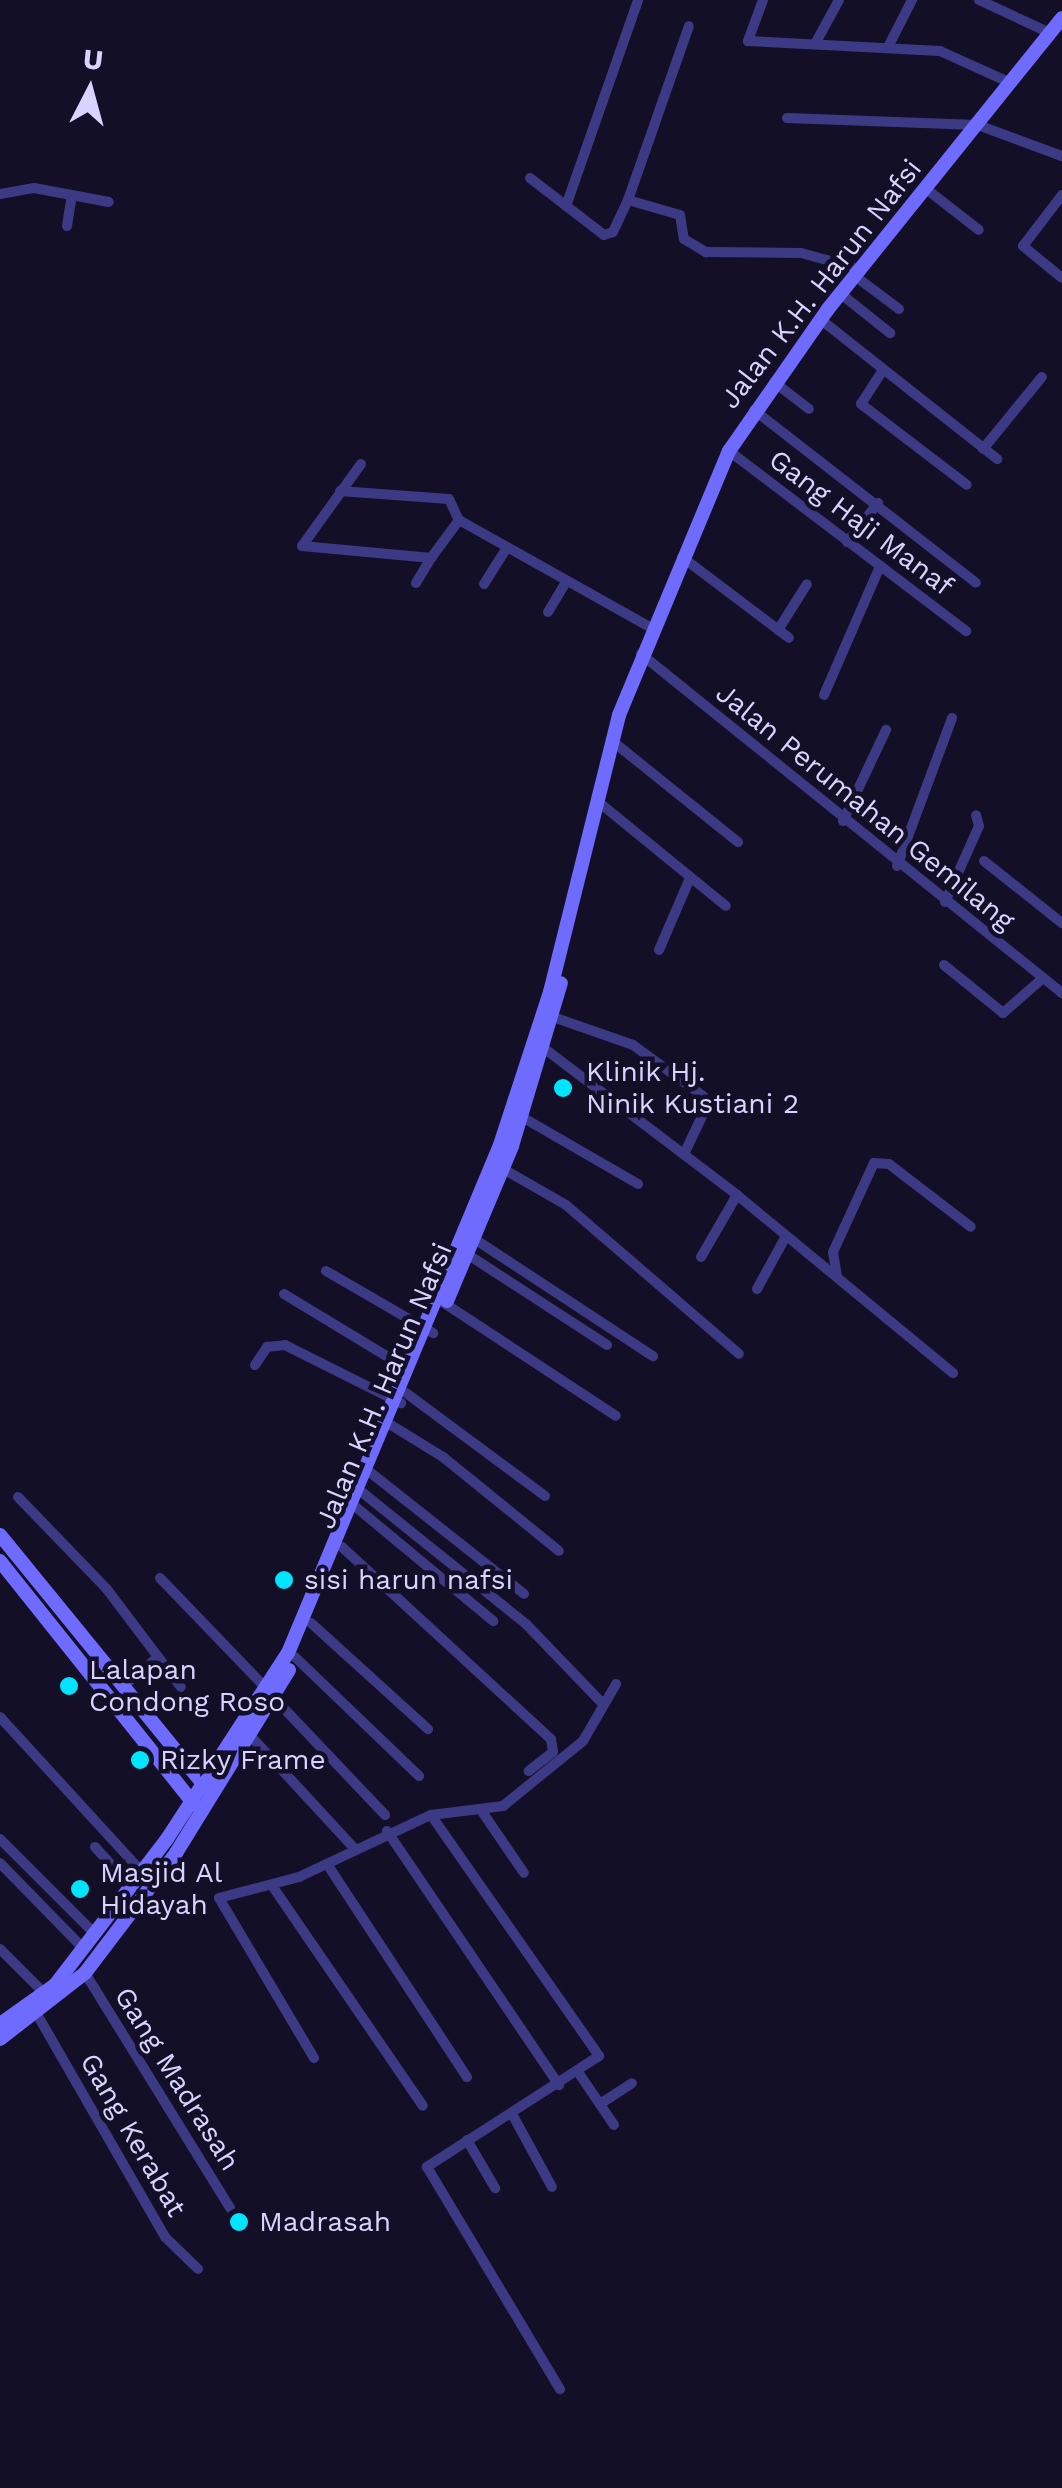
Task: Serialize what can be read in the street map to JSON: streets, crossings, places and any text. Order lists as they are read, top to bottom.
{
  "streets": {
    "main road": ["Jalan K.H. Harun Nafsi"],
    "street": [
      "Gang Haji Manaf",
      "Jalan Perumahan Gemilang",
      "Gang Madrasah",
      "Gang Kerabat"
    ]
  },
  "crossings": [
    ["Jalan K.H. Harun Nafsi", "Gang Haji Manaf"],
    ["Jalan K.H. Harun Nafsi", "Jalan Perumahan Gemilang"],
    ["Jalan K.H. Harun Nafsi", "Gang Madrasah"],
    ["Jalan K.H. Harun Nafsi", "Gang Kerabat"]
  ],
  "places": [
    "Klinik Hj. Ninik Kustiani 2",
    "sisi harun nafsi",
    "Lalapan Condong Roso",
    "Rizky Frame",
    "Masjid Al Hidayah",
    "Madrasah"
  ],
  "north": "top"
}
